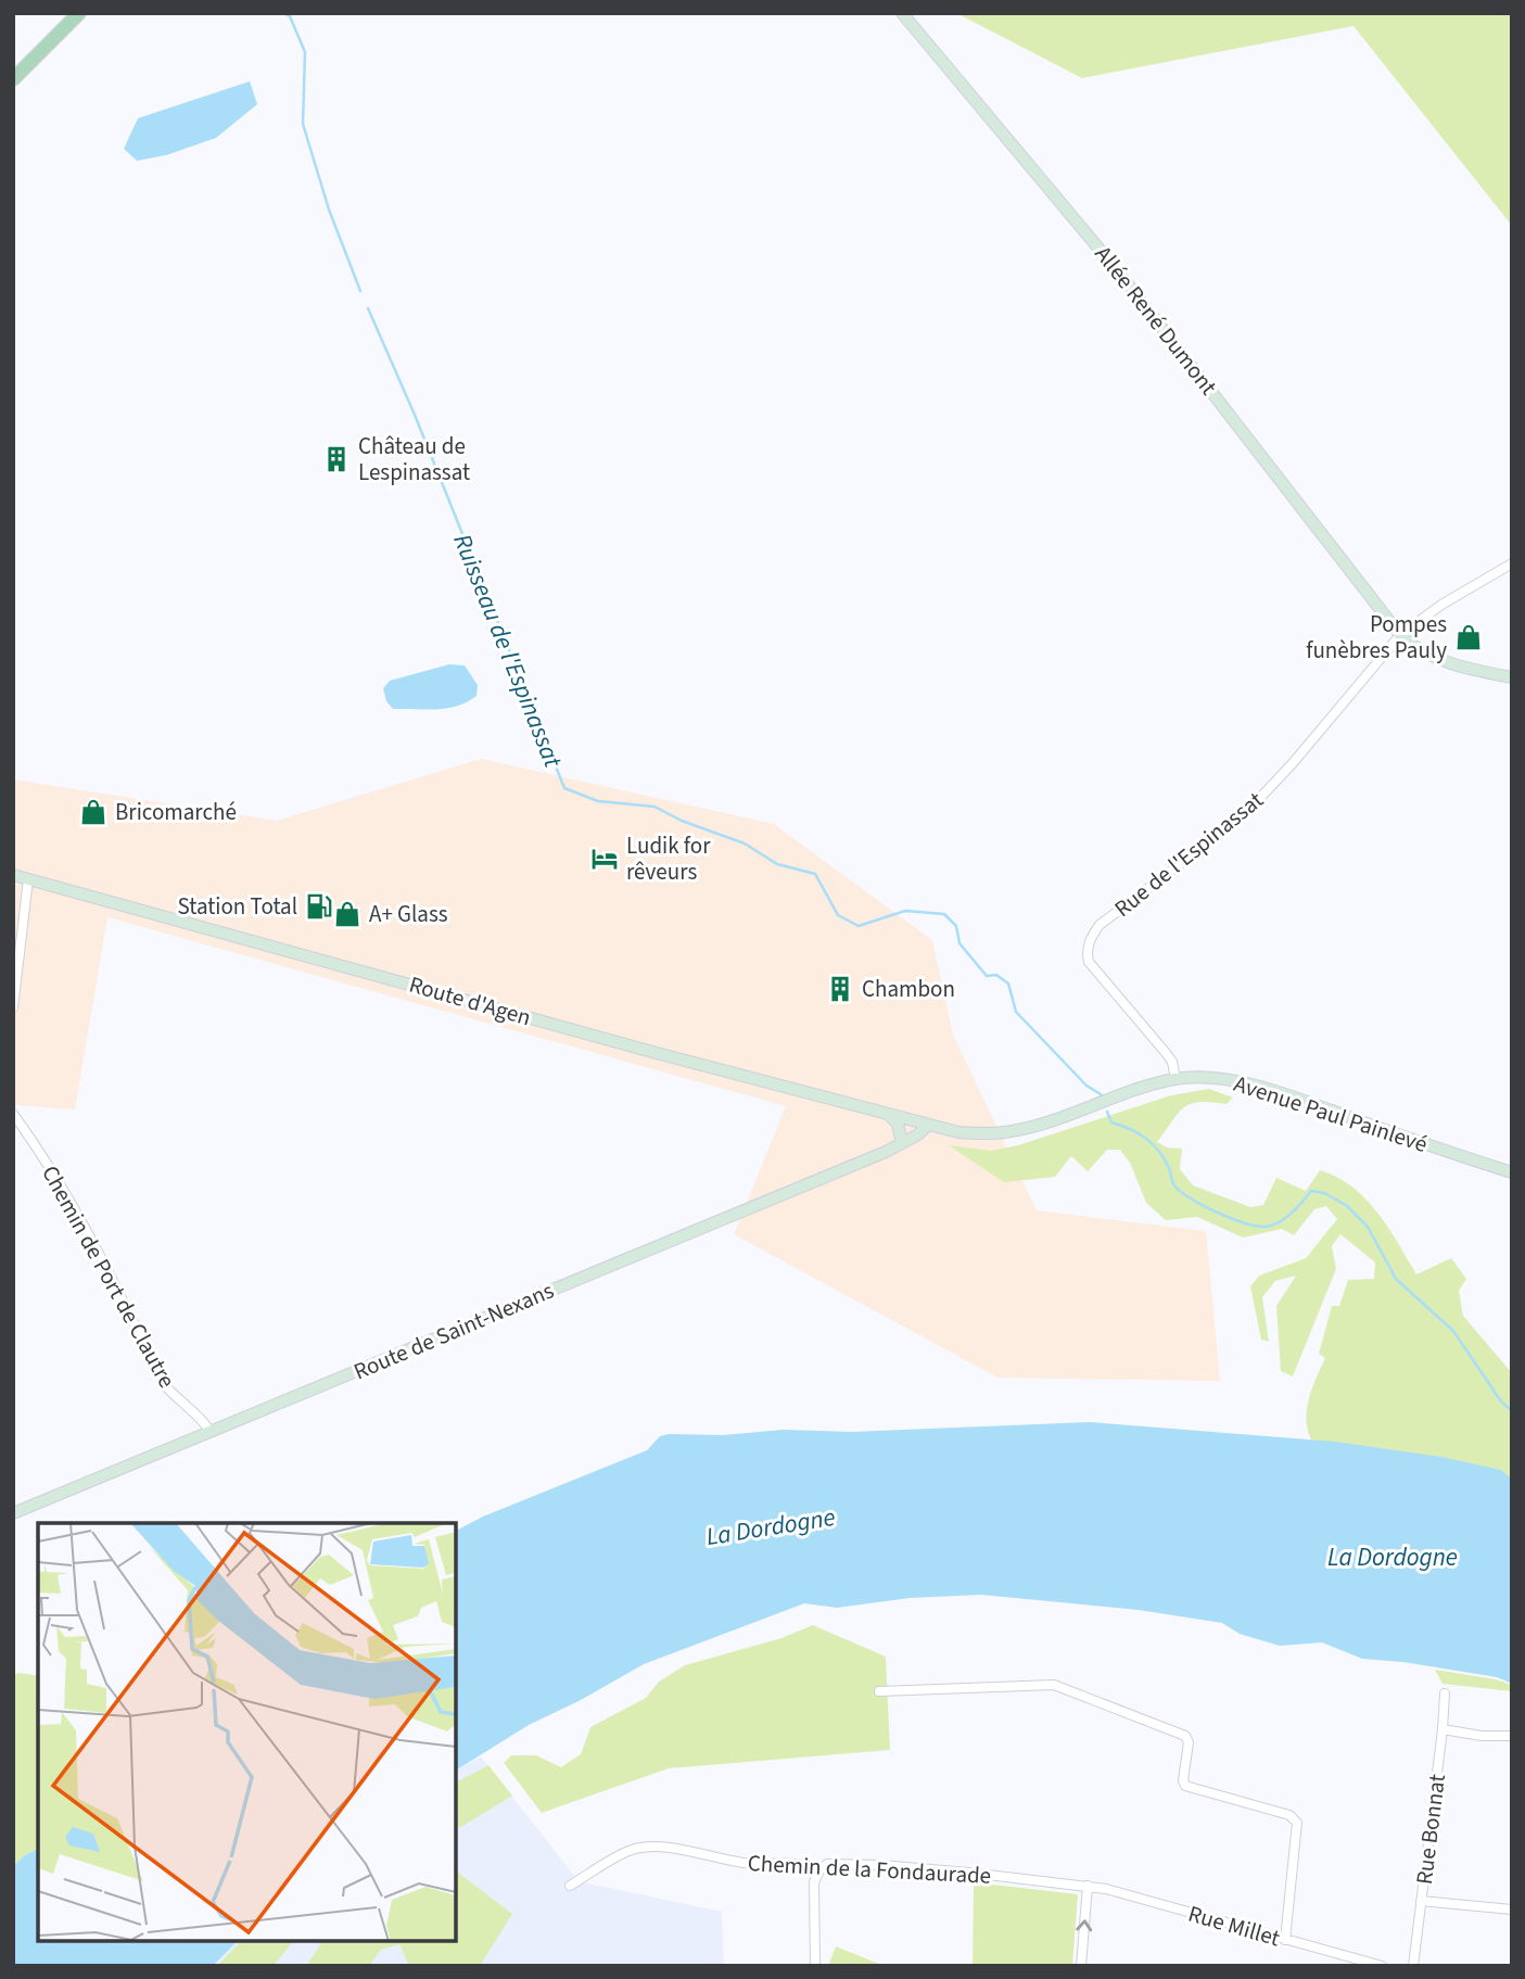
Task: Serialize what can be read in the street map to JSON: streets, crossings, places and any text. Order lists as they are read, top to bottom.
{
  "streets": {
    "main road": [
      "Allée René Dumont",
      "Route d'Agen",
      "Avenue Paul Painlevé",
      "Route de Saint-Nexans"
    ],
    "street": [
      "Rue de l'Espinassat",
      "Chemin de Port de Clautre",
      "Rue Bonnat",
      "Chemin de la Fondaurade",
      "Rue Millet"
    ]
  },
  "crossings": [
    ["Allée René Dumont", "Rue de l'Espinassat"],
    ["Rue de l'Espinassat", "Avenue Paul Painlevé"],
    ["Route d'Agen", "Avenue Paul Painlevé"],
    ["Route d'Agen", "Route de Saint-Nexans"],
    ["Avenue Paul Painlevé", "Route de Saint-Nexans"],
    ["Chemin de Port de Clautre", "Route de Saint-Nexans"],
    ["Chemin de la Fondaurade", "Rue Millet"]
  ],
  "water": ["Ruisseau de l'Espinassat", "La Dordogne"],
  "places": {
    "building": ["Château de Lespinassat", "Chambon"],
    "shop": ["Pompes funèbres Pauly", "Bricomarché", "A+ Glass"],
    "hotel": ["Ludik for rêveurs"],
    "fuel station": ["Station Total"]
  }
}
